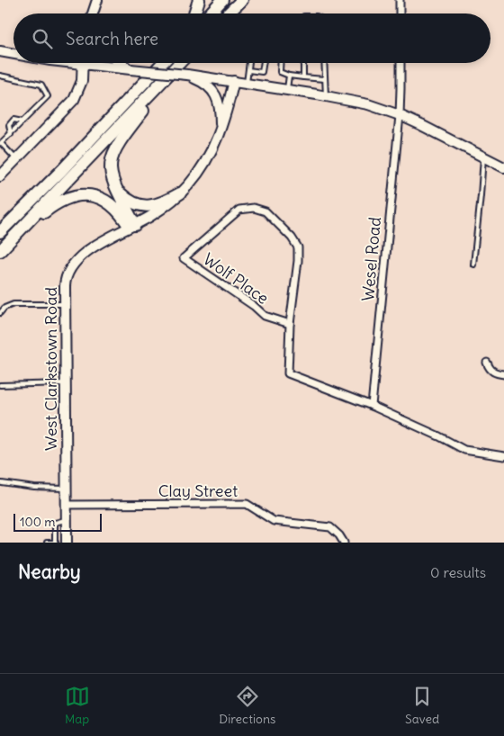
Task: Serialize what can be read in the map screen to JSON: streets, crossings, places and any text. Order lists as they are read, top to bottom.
{
  "streets": {
    "street": [
      "Wesel Road",
      "Wolf Place",
      "West Clarkstown Road",
      "Clay Street"
    ]
  },
  "crossings": [
    ["West Clarkstown Road", "Clay Street"]
  ],
  "scale_bar": "100 m",
  "page": {
    "search": "Search here",
    "scale": "100 m",
    "heading": ["Nearby", "0 results"],
    "nav": ["Map", "Directions", "Saved"]
  }
}
